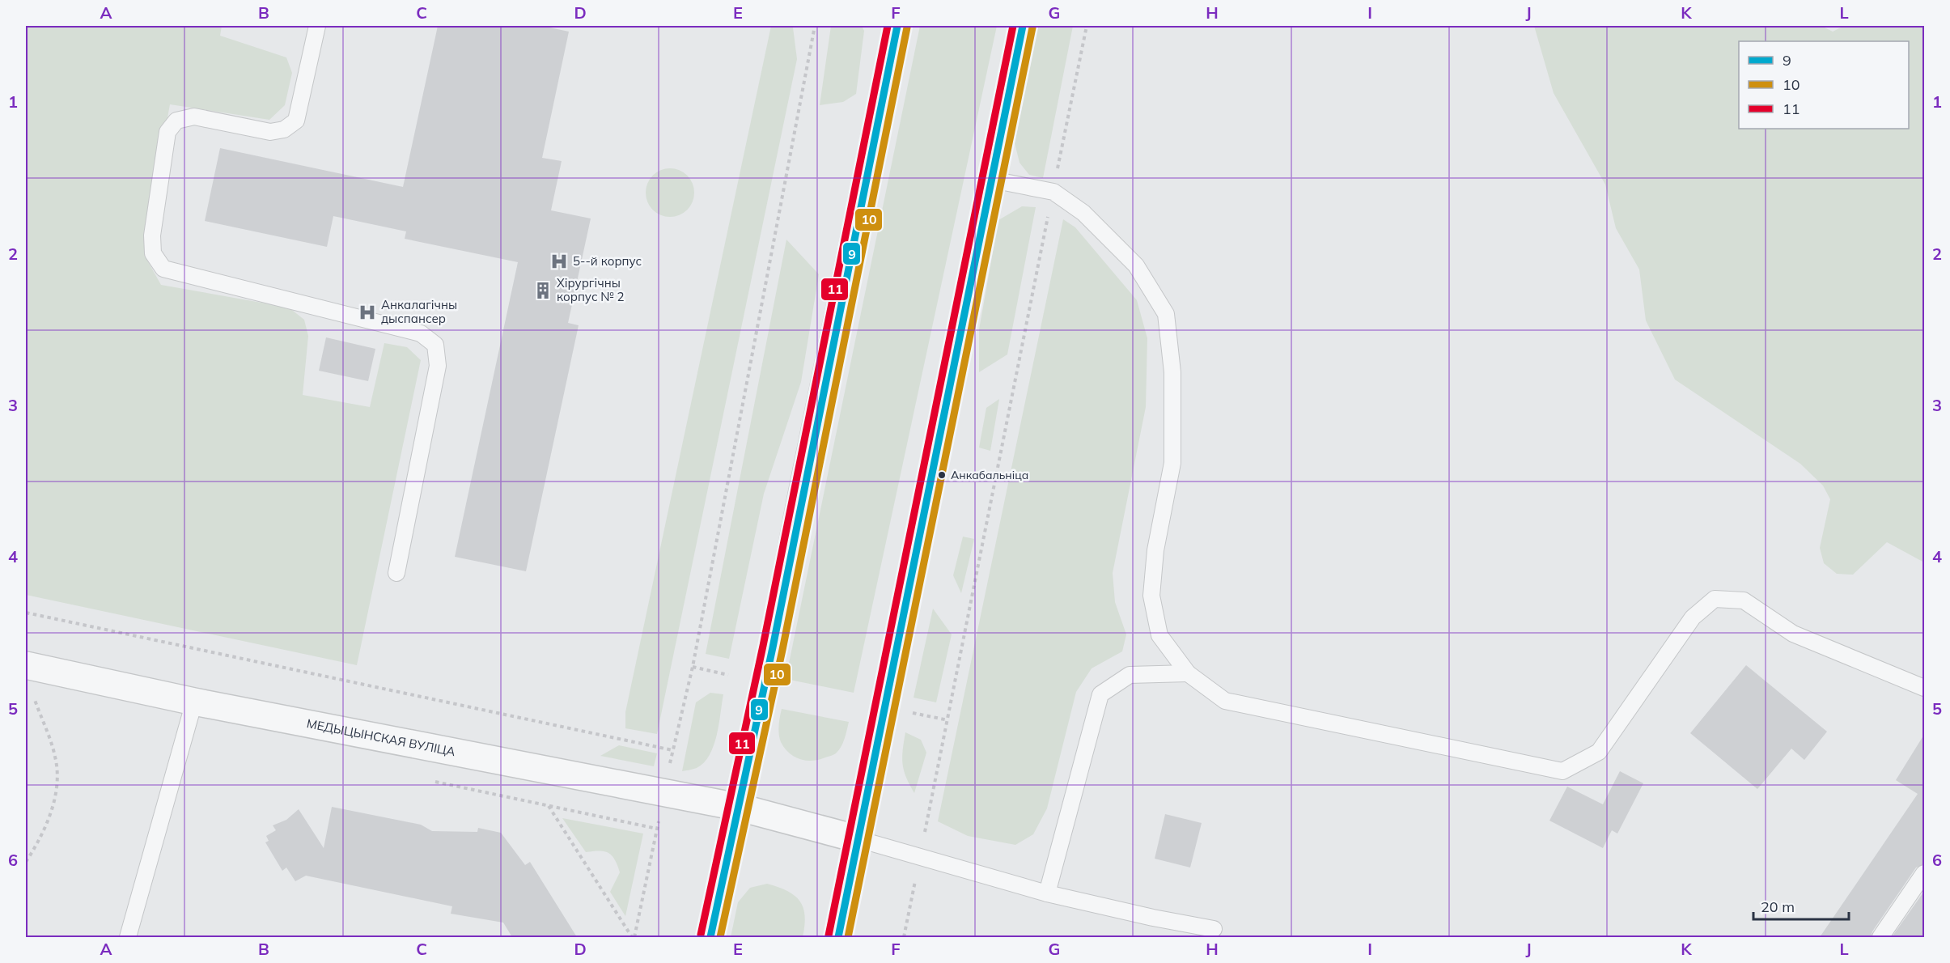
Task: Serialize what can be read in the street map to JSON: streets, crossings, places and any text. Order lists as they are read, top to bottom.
{
  "streets": {
    "street": ["МЕДЫЦЫНСКАЯ ВУЛІЦА"]
  },
  "places": {
    "hospital": ["5--й корпус", "Анкалагічны дыспансер"],
    "building": ["Хірургічны корпус № 2"],
    "other": ["Анкабальніца"]
  },
  "lines": ["transit line 9", "transit line 11", "transit line 10"],
  "legend": ["9", "10", "11"],
  "scale_bar": "20 m",
  "grid": {
    "columns": [
      "A",
      "B",
      "C",
      "D",
      "E",
      "F",
      "G",
      "H",
      "I",
      "J",
      "K",
      "L"
    ],
    "rows": [
      "1",
      "2",
      "3",
      "4",
      "5",
      "6"
    ]
  }
}
